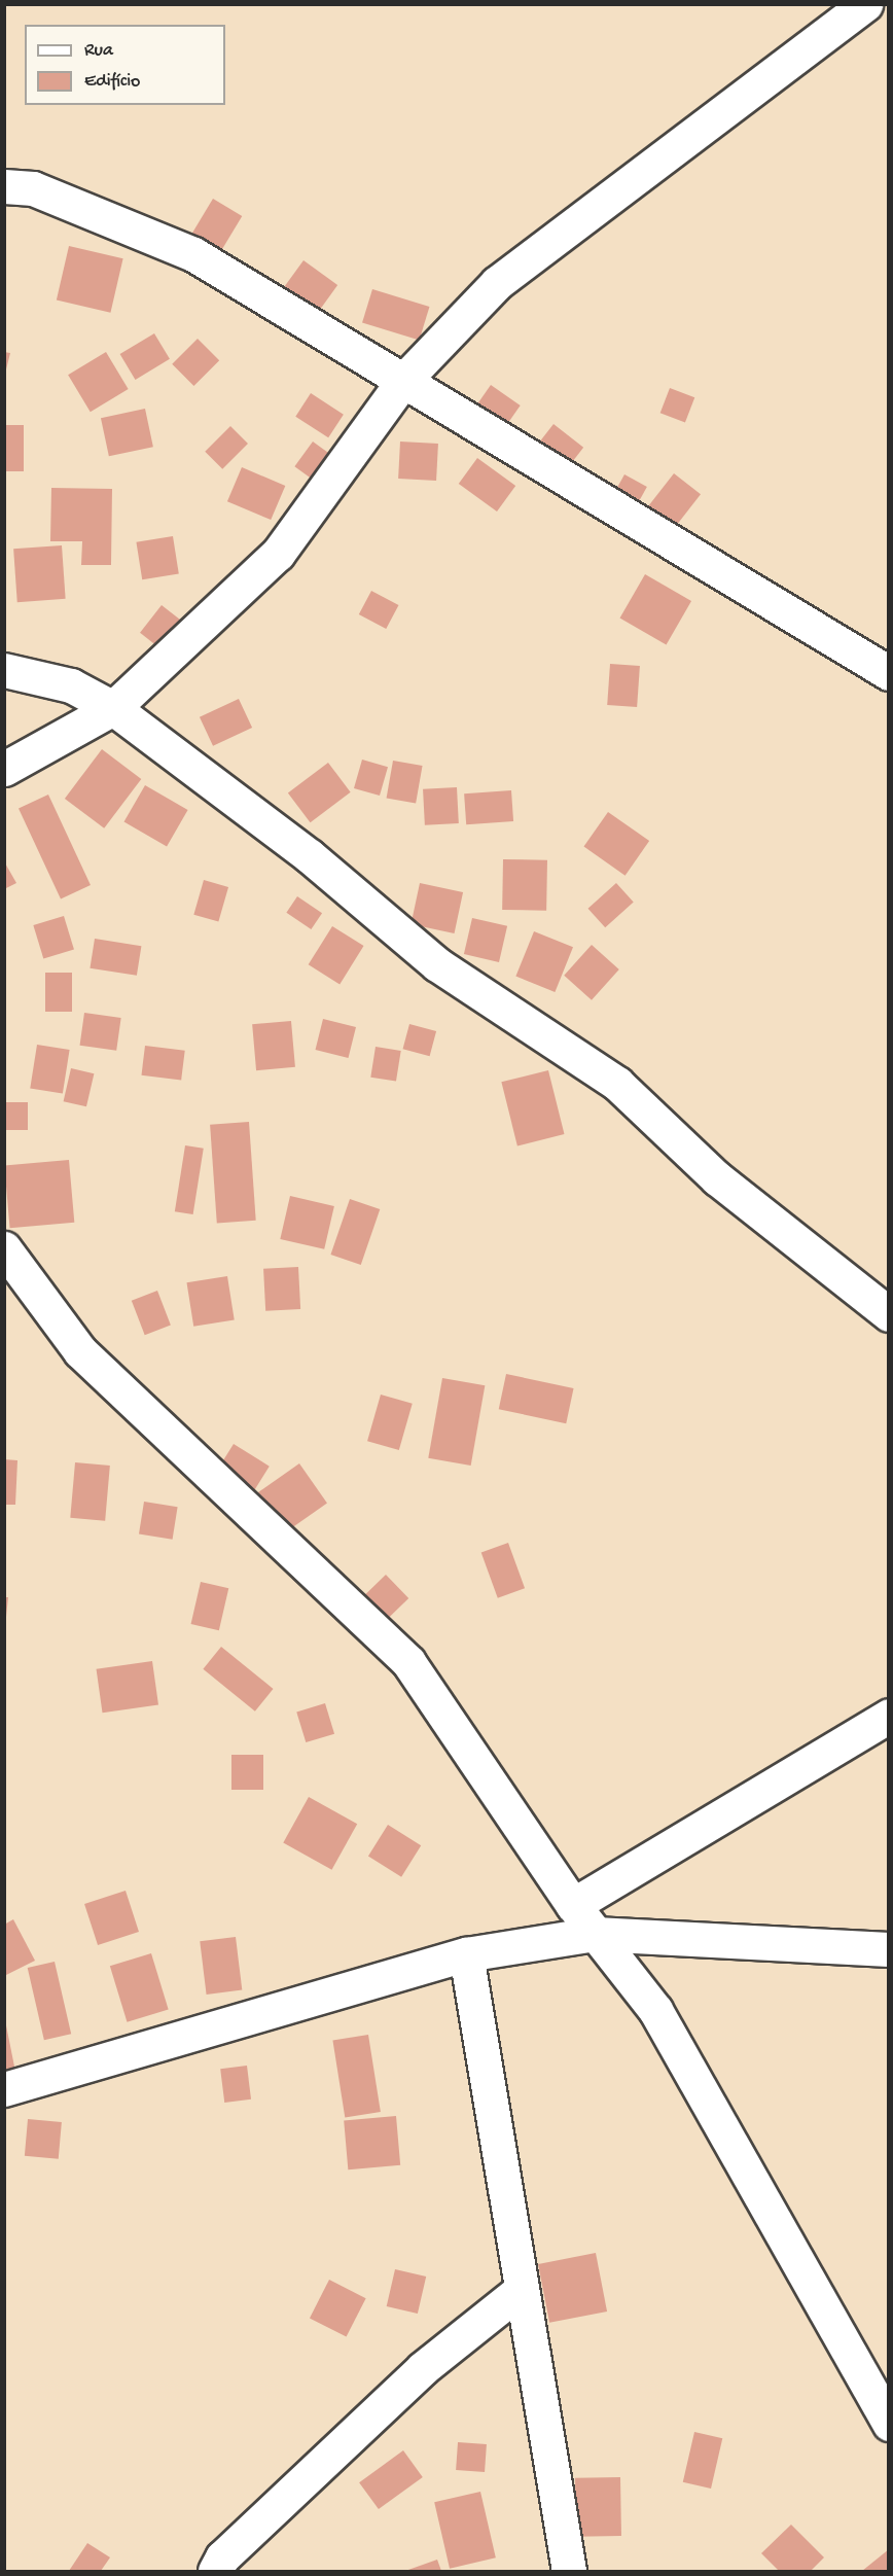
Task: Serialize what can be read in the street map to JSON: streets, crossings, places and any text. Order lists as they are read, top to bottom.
{
  "legend": ["Rua", "Edifício"]
}
